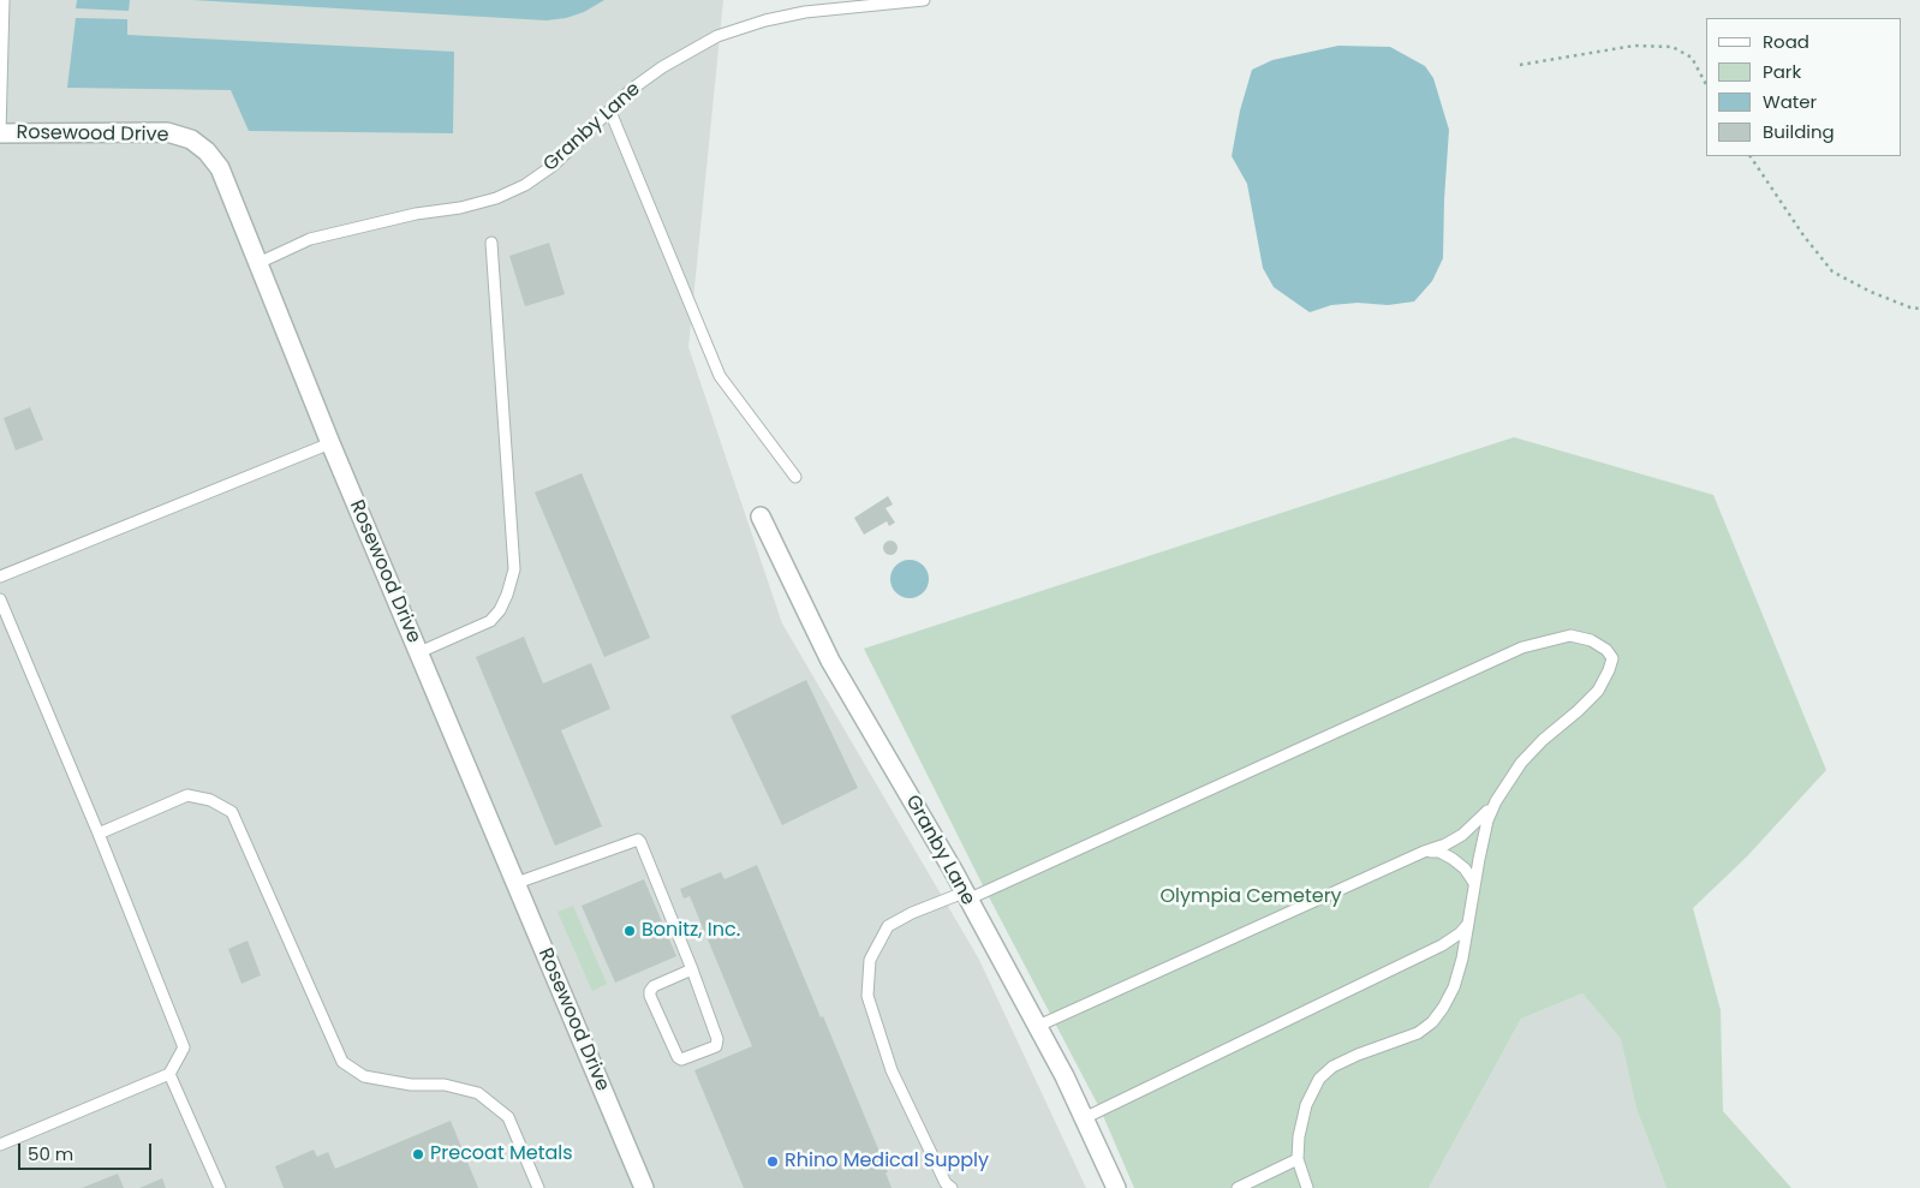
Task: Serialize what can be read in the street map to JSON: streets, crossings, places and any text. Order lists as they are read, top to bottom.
{
  "streets": {
    "street": ["Granby Lane", "Rosewood Drive"]
  },
  "crossings": [
    ["Granby Lane", "Rosewood Drive"]
  ],
  "parks": ["Olympia Cemetery"],
  "places": ["Bonitz, Inc.", "Precoat Metals", "Rhino Medical Supply"],
  "legend": [
    "Road",
    "Park",
    "Water",
    "Building"
  ],
  "scale_bar": "50 m"
}
